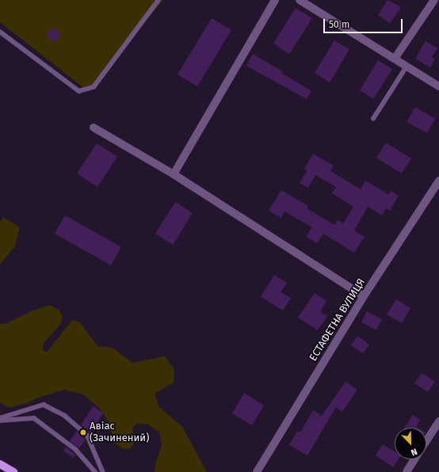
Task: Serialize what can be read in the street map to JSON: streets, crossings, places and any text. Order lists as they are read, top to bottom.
{
  "streets": {
    "street": ["ЕСТАФЕТНА ВУЛИЦЯ"]
  },
  "places": ["Авіас (Зачинений)"],
  "scale_bar": "50 m",
  "north": "bottom right"
}
